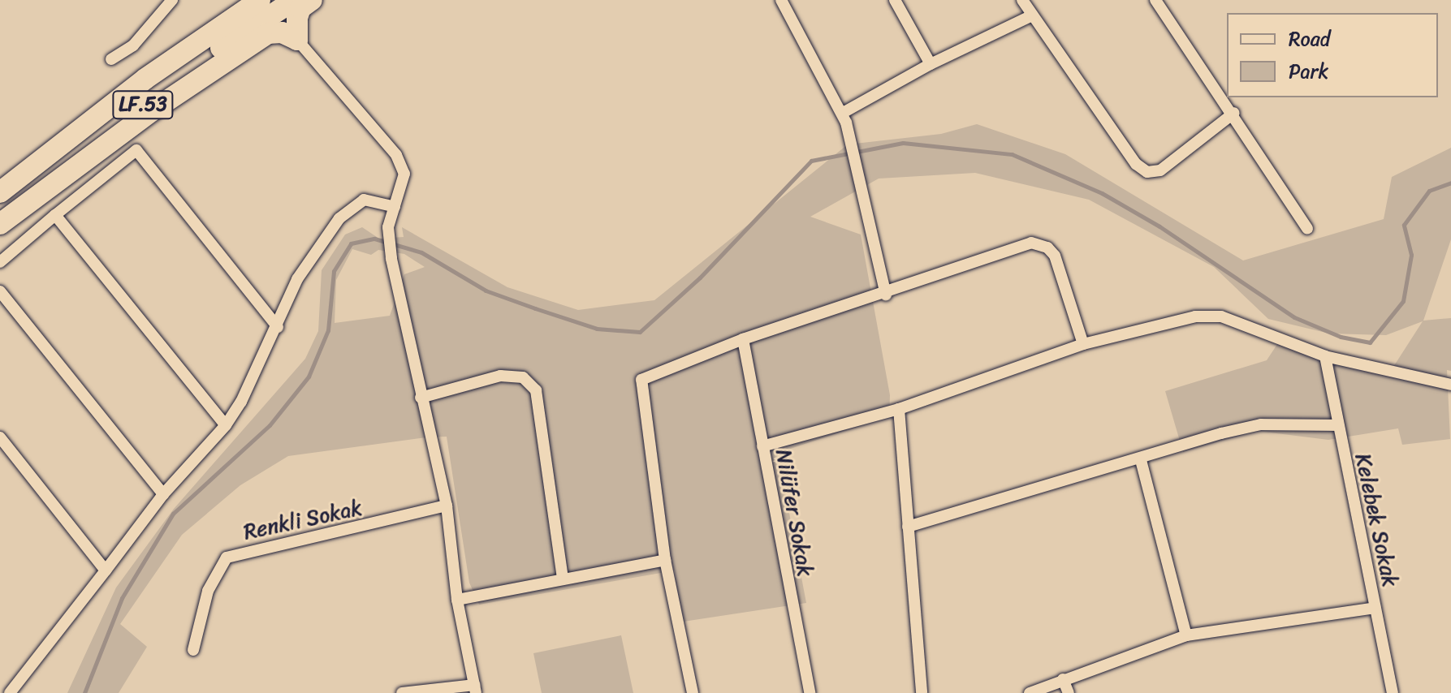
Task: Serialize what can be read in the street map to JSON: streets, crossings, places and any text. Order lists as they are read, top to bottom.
{
  "streets": {
    "highway": ["LF.53"],
    "street": ["Nilüfer Sokak", "Renkli Sokak", "Kelebek Sokak"]
  },
  "legend": ["Road", "Park"]
}
